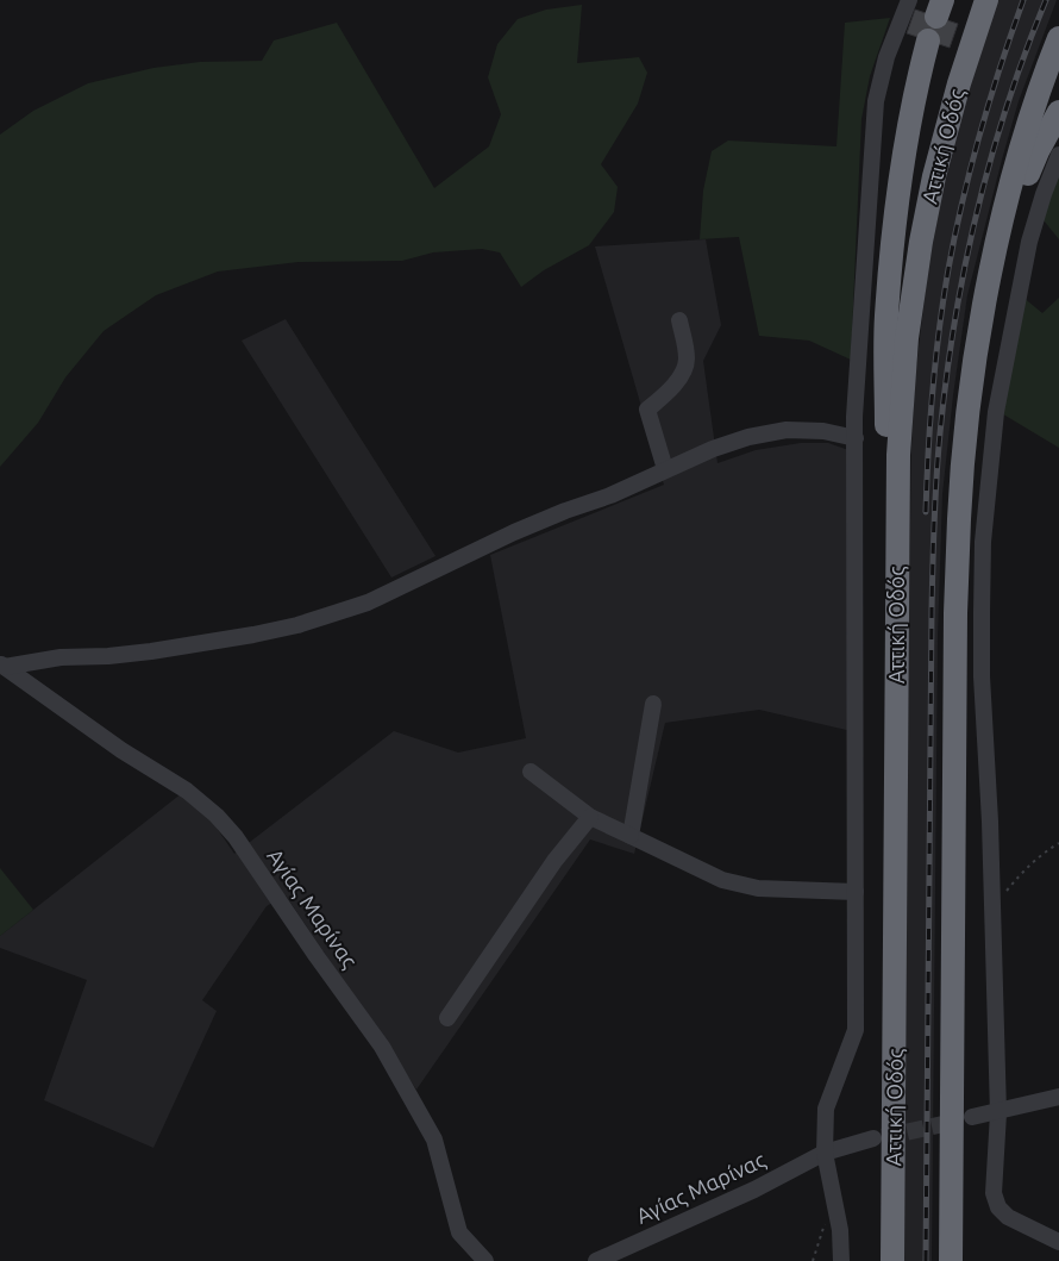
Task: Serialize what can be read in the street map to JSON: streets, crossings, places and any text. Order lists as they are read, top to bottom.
{
  "streets": {
    "highway": ["Αττική Οδός"],
    "street": ["Αγίας Μαρίνας"]
  }
}
